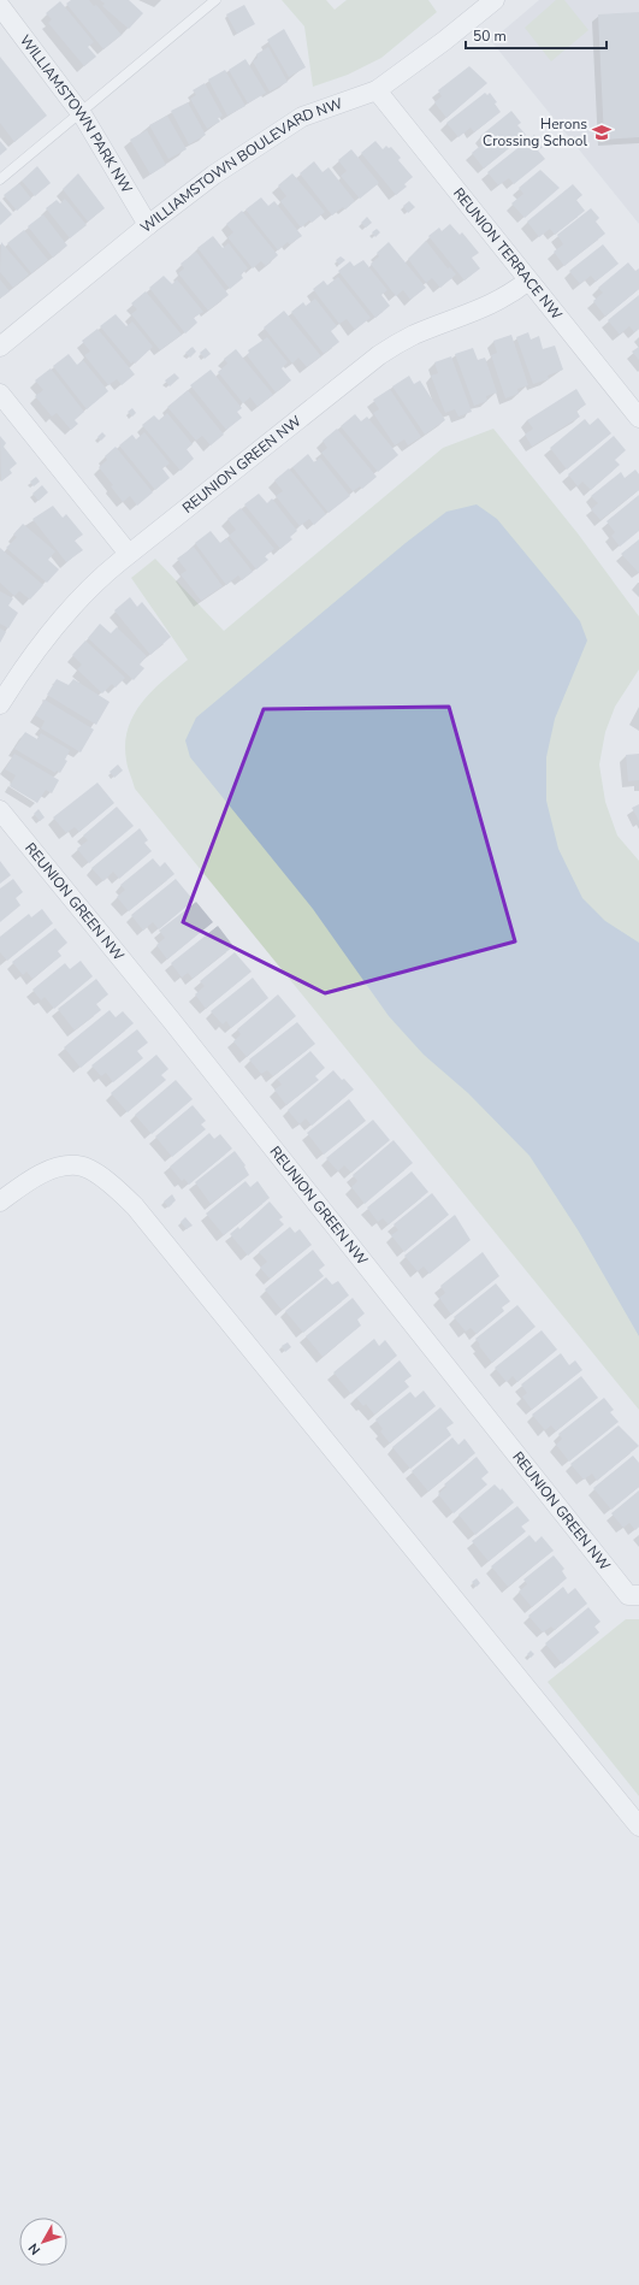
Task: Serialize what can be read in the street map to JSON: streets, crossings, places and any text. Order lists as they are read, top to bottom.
{
  "streets": {
    "street": [
      "WILLIAMSTOWN PARK NW",
      "WILLIAMSTOWN BOULEVARD NW",
      "REUNION TERRACE NW",
      "REUNION GREEN NW"
    ]
  },
  "crossings": [
    ["WILLIAMSTOWN PARK NW", "WILLIAMSTOWN BOULEVARD NW"],
    ["WILLIAMSTOWN BOULEVARD NW", "REUNION TERRACE NW"],
    ["REUNION TERRACE NW", "REUNION GREEN NW"]
  ],
  "places": {
    "school or university": ["Herons Crossing School"]
  },
  "scale_bar": "50 m",
  "north": "bottom left"
}
